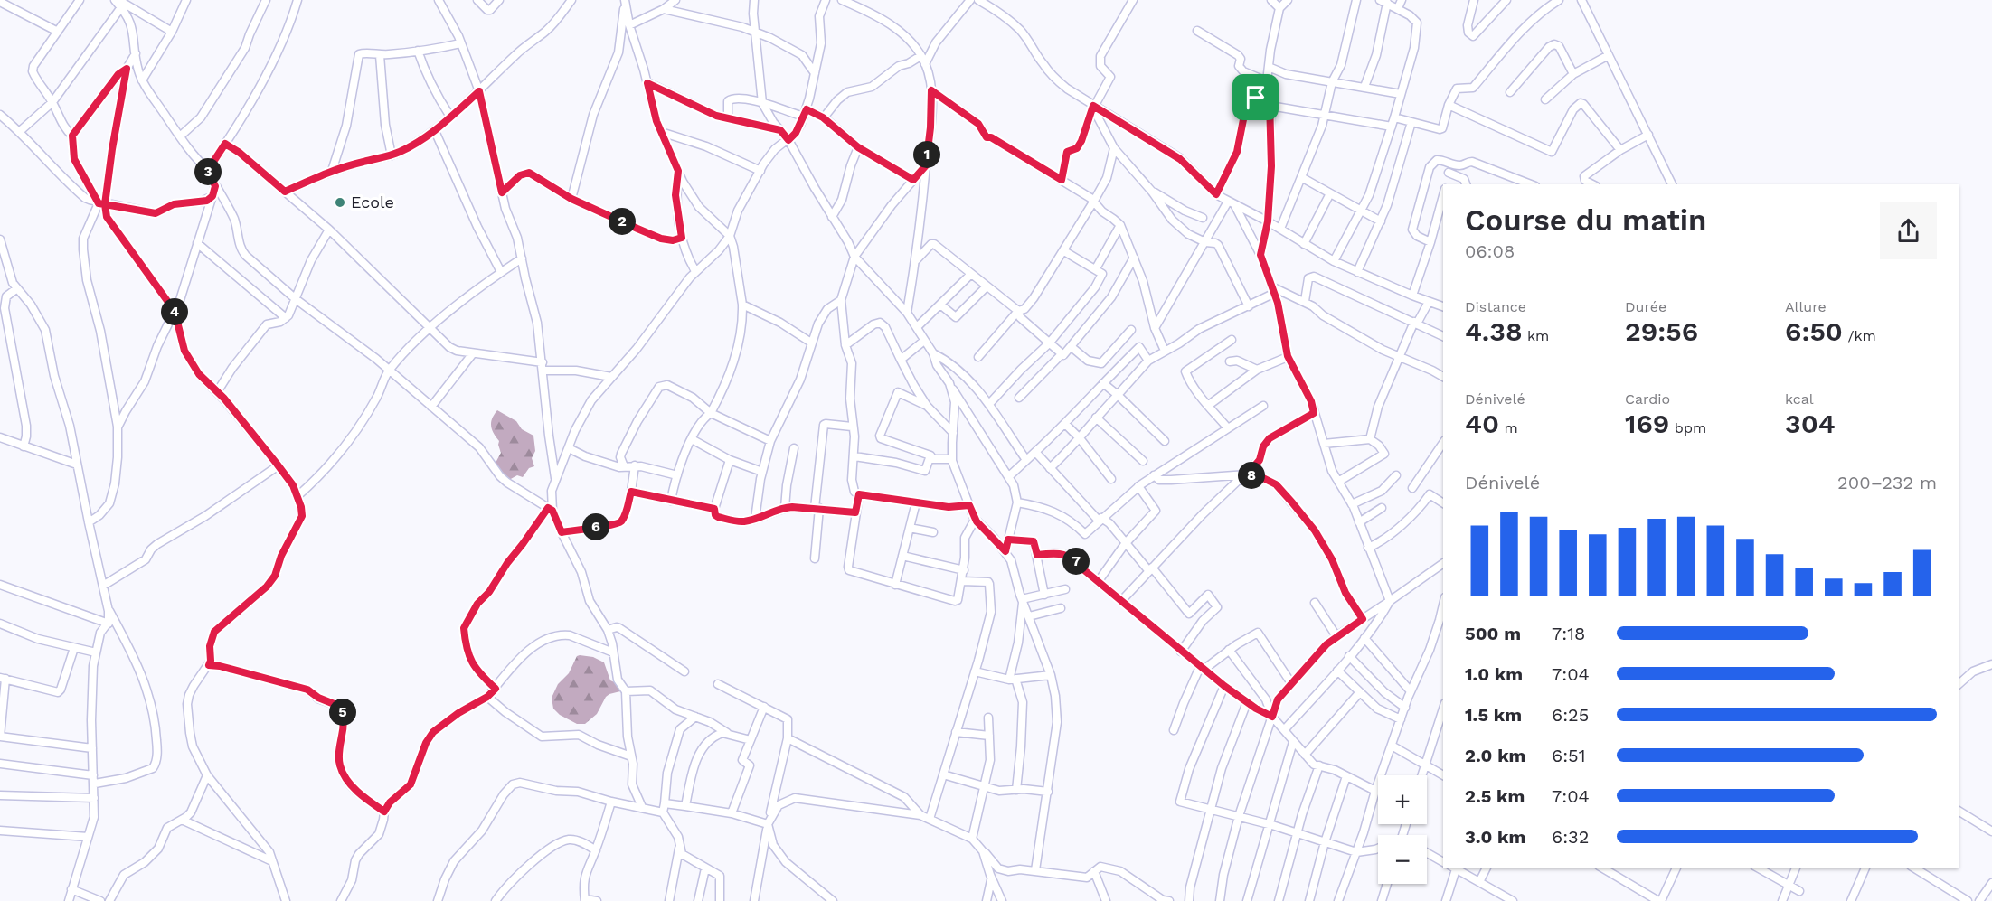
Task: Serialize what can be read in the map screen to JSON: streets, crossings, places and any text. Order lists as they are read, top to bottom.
{
  "places": ["Ecole"],
  "page": {
    "pins": [
      "1",
      "3",
      "2",
      "4",
      "8",
      "6",
      "7",
      "5"
    ],
    "heading": ["Course du matin", "06:08"],
    "stats": [
      ["Distance", "4.38 km"],
      ["Durée", "29:56"],
      ["Allure", "6:50 /km"],
      ["Dénivelé", "40 m"],
      ["Cardio", "169 bpm"],
      ["kcal", "304"]
    ],
    "chart": ["Dénivelé", "200–232 m"],
    "list": [
      {
        "name": "500 m",
        "note": "7:18"
      },
      {
        "name": "1.0 km",
        "note": "7:04"
      },
      {
        "name": "1.5 km",
        "note": "6:25"
      },
      {
        "name": "2.0 km",
        "note": "6:51"
      },
      {
        "name": "2.5 km",
        "note": "7:04"
      },
      {
        "name": "3.0 km",
        "note": "6:32"
      }
    ],
    "map_buttons": ["+", "−"]
  }
}
